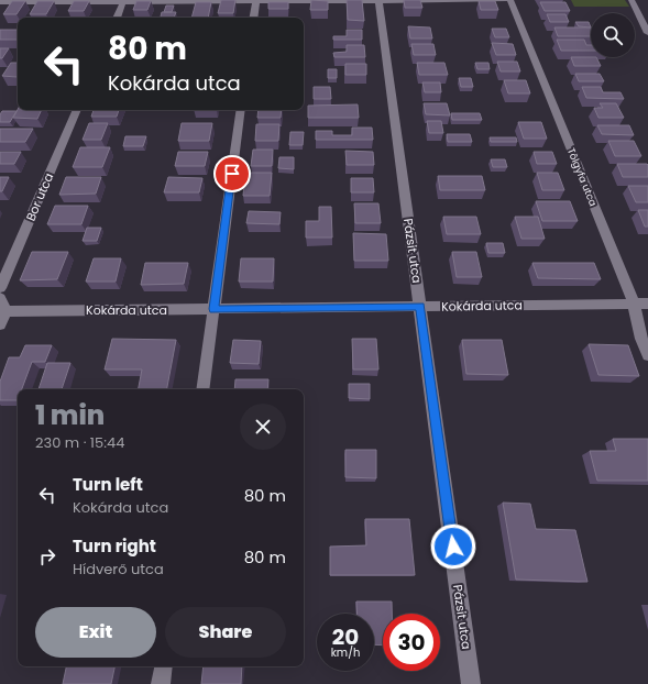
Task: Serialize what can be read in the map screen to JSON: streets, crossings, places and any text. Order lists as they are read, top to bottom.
{
  "streets": {
    "street": [
      "Tölgyfa utca",
      "Bor utca",
      "Pázsit utca",
      "Kokárda utca"
    ]
  },
  "crossings": [
    ["Tölgyfa utca", "Kokárda utca"],
    ["Pázsit utca", "Kokárda utca"]
  ],
  "page": {
    "turn": ["80 m", "Kokárda utca"],
    "heading": ["1 min", "230 m · 15:44"],
    "list": [
      {
        "name": "Turn left",
        "note": "Kokárda utca",
        "value": "80 m"
      },
      {
        "name": "Turn right",
        "note": "Hídverő utca",
        "value": "80 m"
      }
    ],
    "buttons": ["Exit", "Share"],
    "speed": "20 km/h",
    "limit": "30"
  }
}
